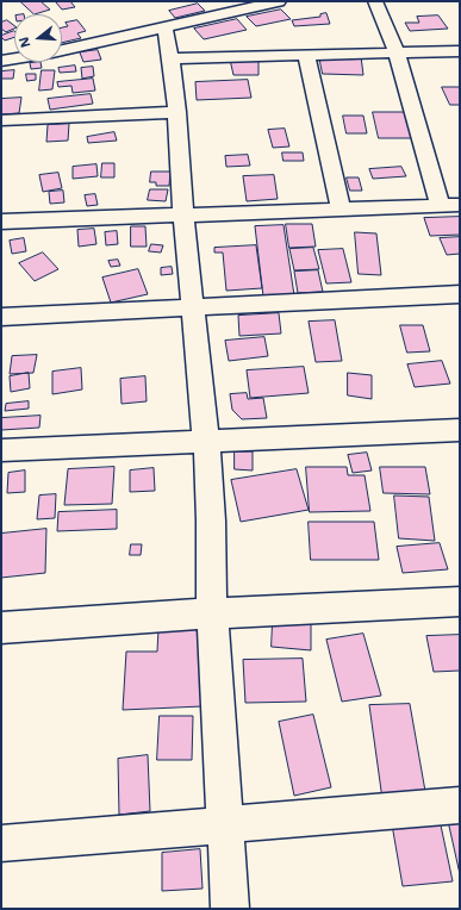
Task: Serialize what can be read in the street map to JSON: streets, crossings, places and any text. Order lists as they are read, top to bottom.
{
  "north": "left"
}
